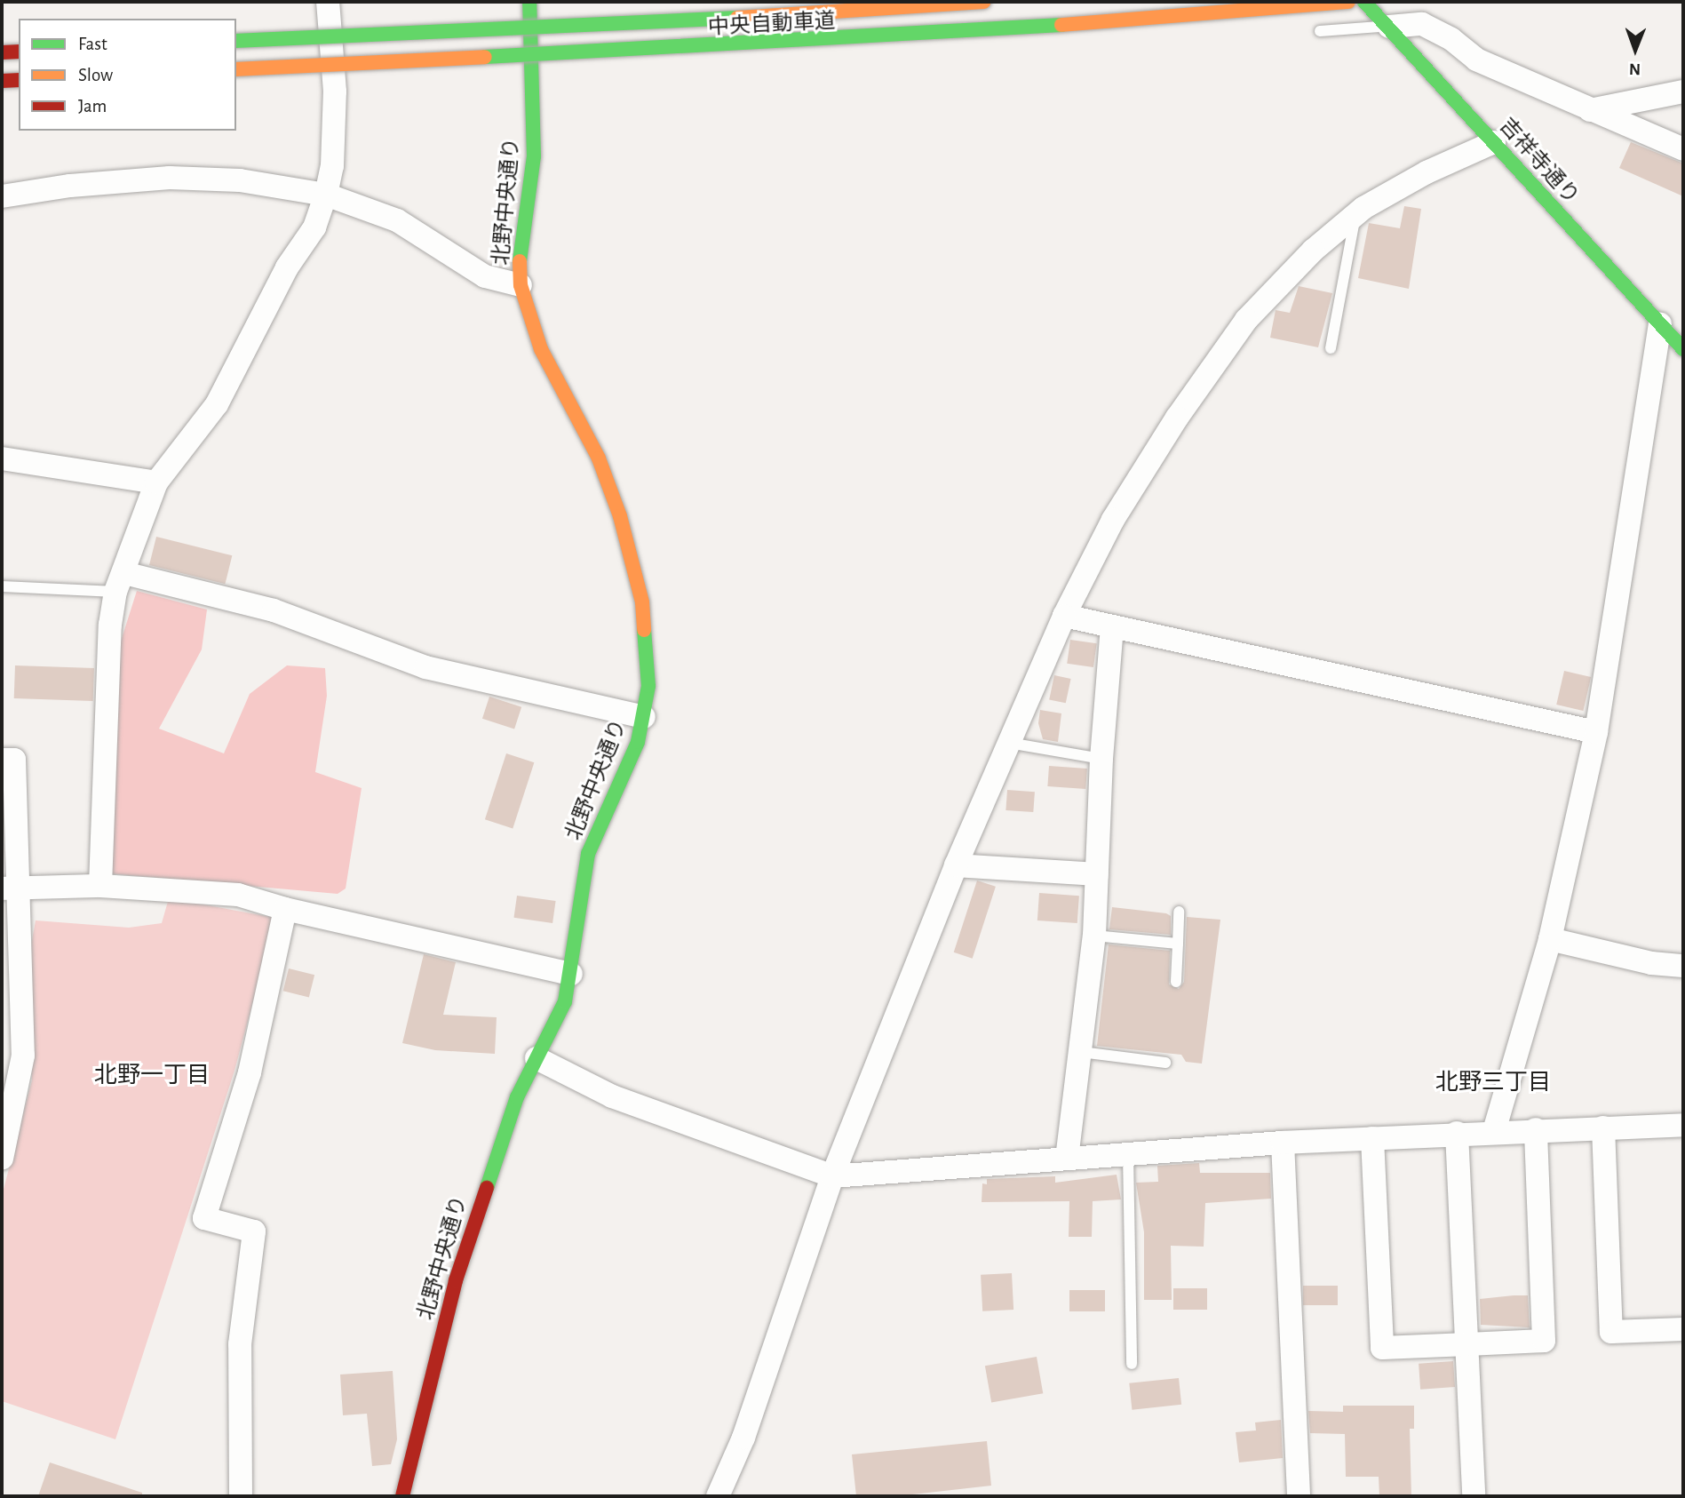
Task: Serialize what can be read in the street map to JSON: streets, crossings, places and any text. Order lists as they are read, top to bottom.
{
  "streets": {
    "main road": ["中央自動車道", "吉祥寺通り", "北野中央通り"]
  },
  "districts": ["北野一丁目", "北野三丁目"],
  "legend": ["Fast", "Slow", "Jam"],
  "north": "bottom"
}
